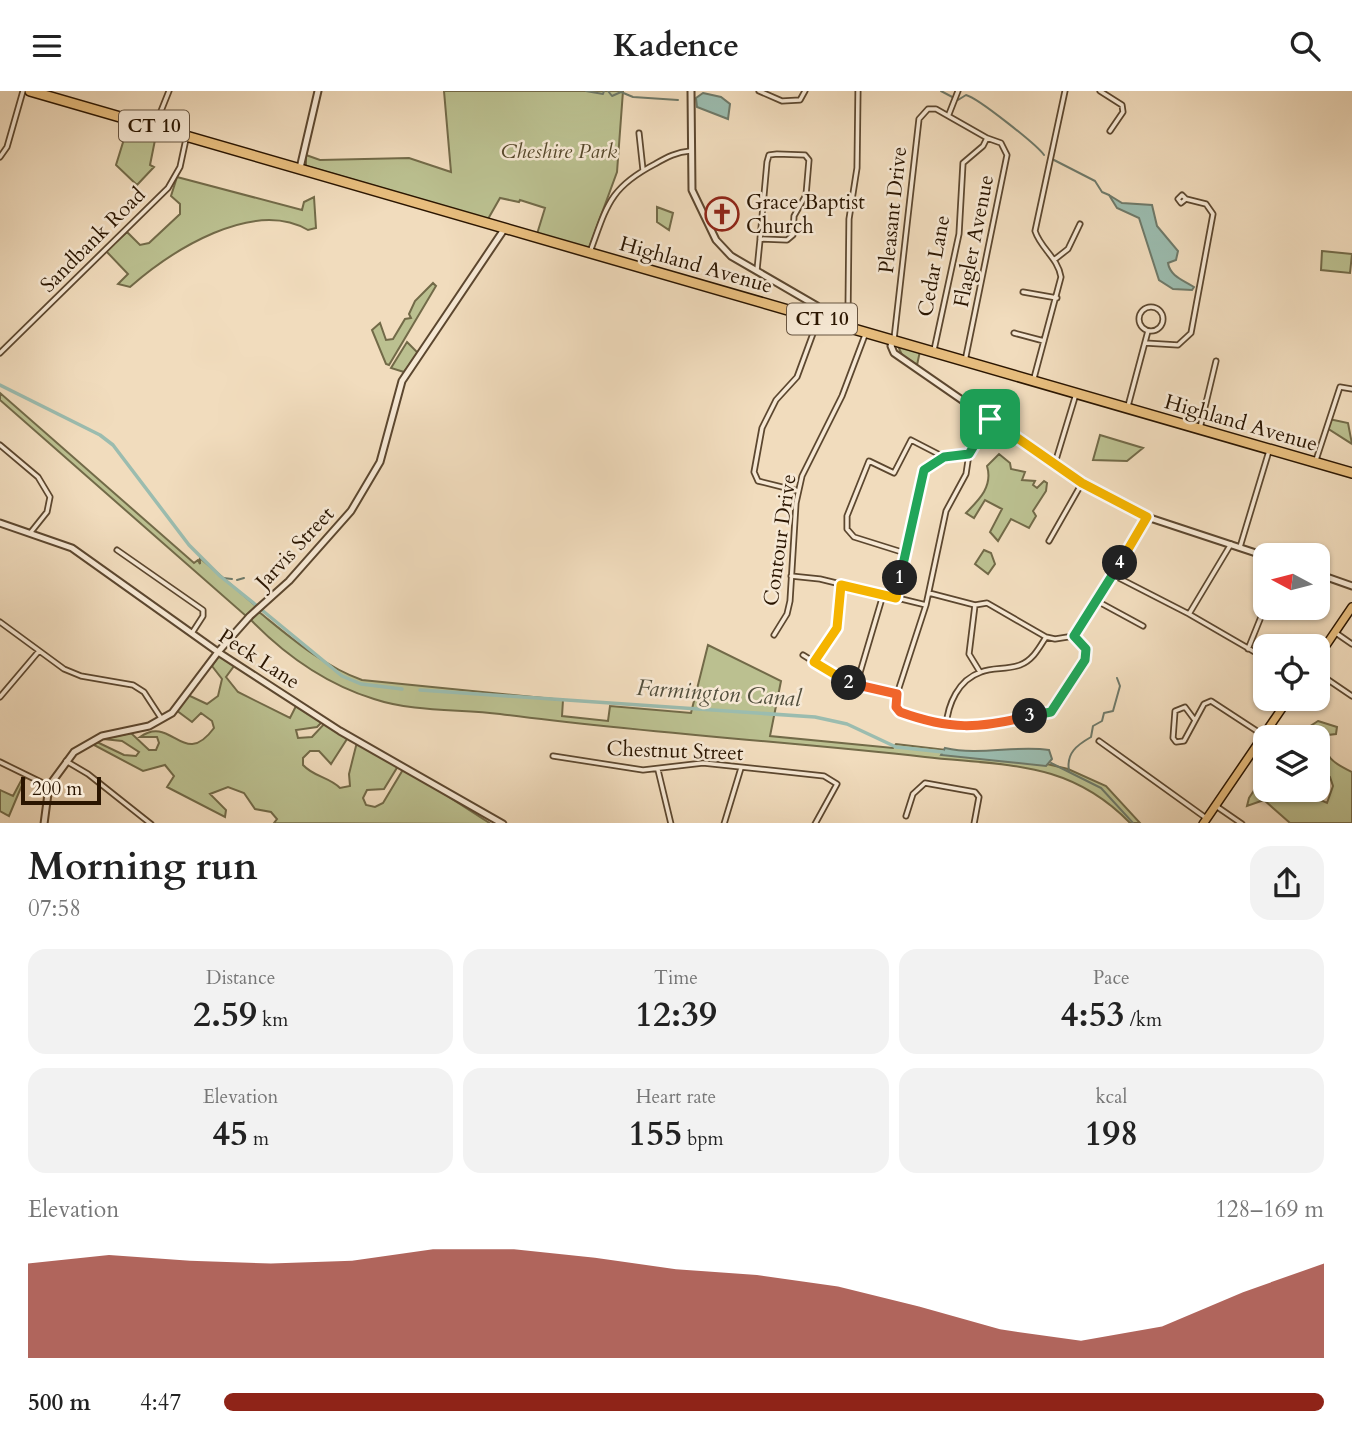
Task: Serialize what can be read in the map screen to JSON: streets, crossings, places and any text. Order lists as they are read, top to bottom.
{
  "streets": {
    "highway": ["CT 10", "Highland Avenue"],
    "street": [
      "Pleasant Drive",
      "Sandbank Road",
      "Flagler Avenue",
      "Cedar Lane",
      "Contour Drive",
      "Jarvis Street",
      "Peck Lane",
      "Chestnut Street"
    ]
  },
  "crossings": [
    ["Pleasant Drive", "Highland Avenue"],
    ["Sandbank Road", "Highland Avenue"],
    ["Flagler Avenue", "Highland Avenue"],
    ["Flagler Avenue", "Cedar Lane"],
    ["Highland Avenue", "Cedar Lane"],
    ["Highland Avenue", "Contour Drive"],
    ["Highland Avenue", "Jarvis Street"],
    ["Jarvis Street", "Peck Lane"]
  ],
  "water": ["Farmington Canal"],
  "parks": ["Cheshire Park"],
  "places": {
    "church": ["Grace Baptist Church"]
  },
  "scale_bar": "200 m",
  "north": "left",
  "page": {
    "header": "Kadence",
    "pins": [
      "4",
      "1",
      "2",
      "3"
    ],
    "scale": "200 m",
    "heading": ["Morning run", "07:58"],
    "stats": [
      ["Distance", "2.59 km"],
      ["Time", "12:39"],
      ["Pace", "4:53 /km"],
      ["Elevation", "45 m"],
      ["Heart rate", "155 bpm"],
      ["kcal", "198"]
    ],
    "chart": ["Elevation", "128–169 m"],
    "list": [
      {
        "name": "500 m",
        "note": "4:47"
      }
    ]
  }
}
